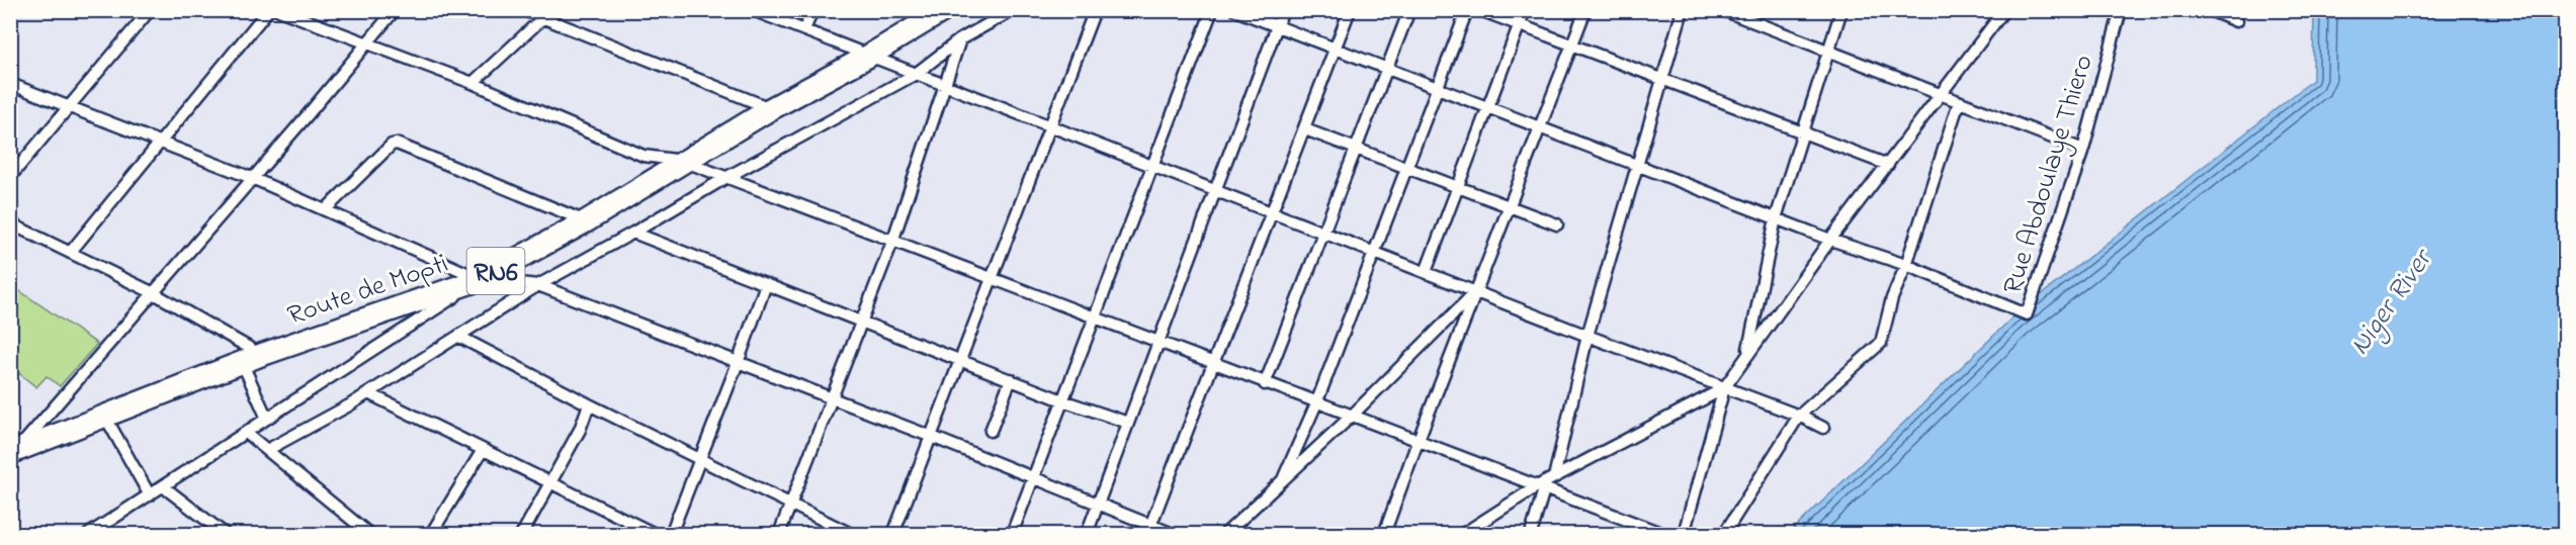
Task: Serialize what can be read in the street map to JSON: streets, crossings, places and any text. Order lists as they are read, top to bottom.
{
  "streets": {
    "highway": ["RN6", "Route de Mopti"],
    "street": ["Rue Abdoulaye Thiero"]
  },
  "water": ["Niger River"]
}
